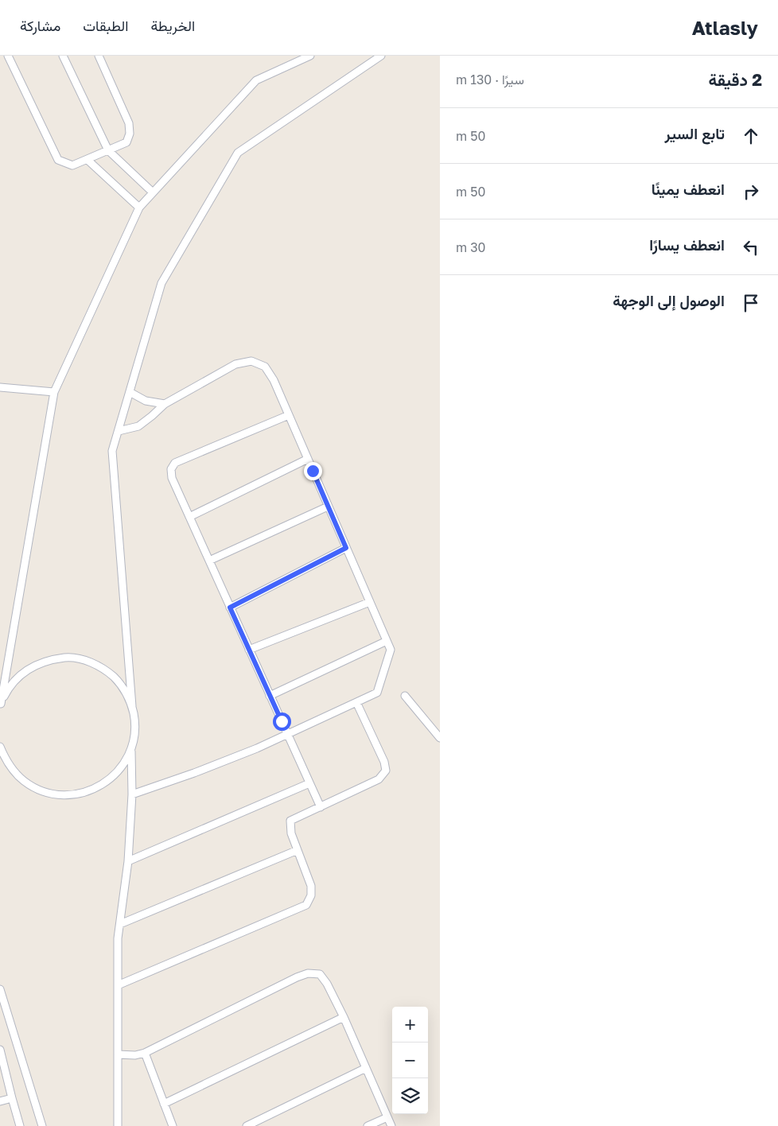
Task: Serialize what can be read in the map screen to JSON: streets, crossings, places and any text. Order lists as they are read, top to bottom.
{
  "page": {
    "header": "Atlasly",
    "nav": ["الخريطة", "الطبقات", "مشاركة"],
    "heading": ["2 دقيقة", "سيرًا · 130 m"],
    "list": [
      ["تابع السير", "50 m"],
      ["انعطف يمينًا", "50 m"],
      ["انعطف يسارًا", "30 m"],
      "الوصول إلى الوجهة"
    ],
    "map_buttons": ["+", "−"]
  }
}
